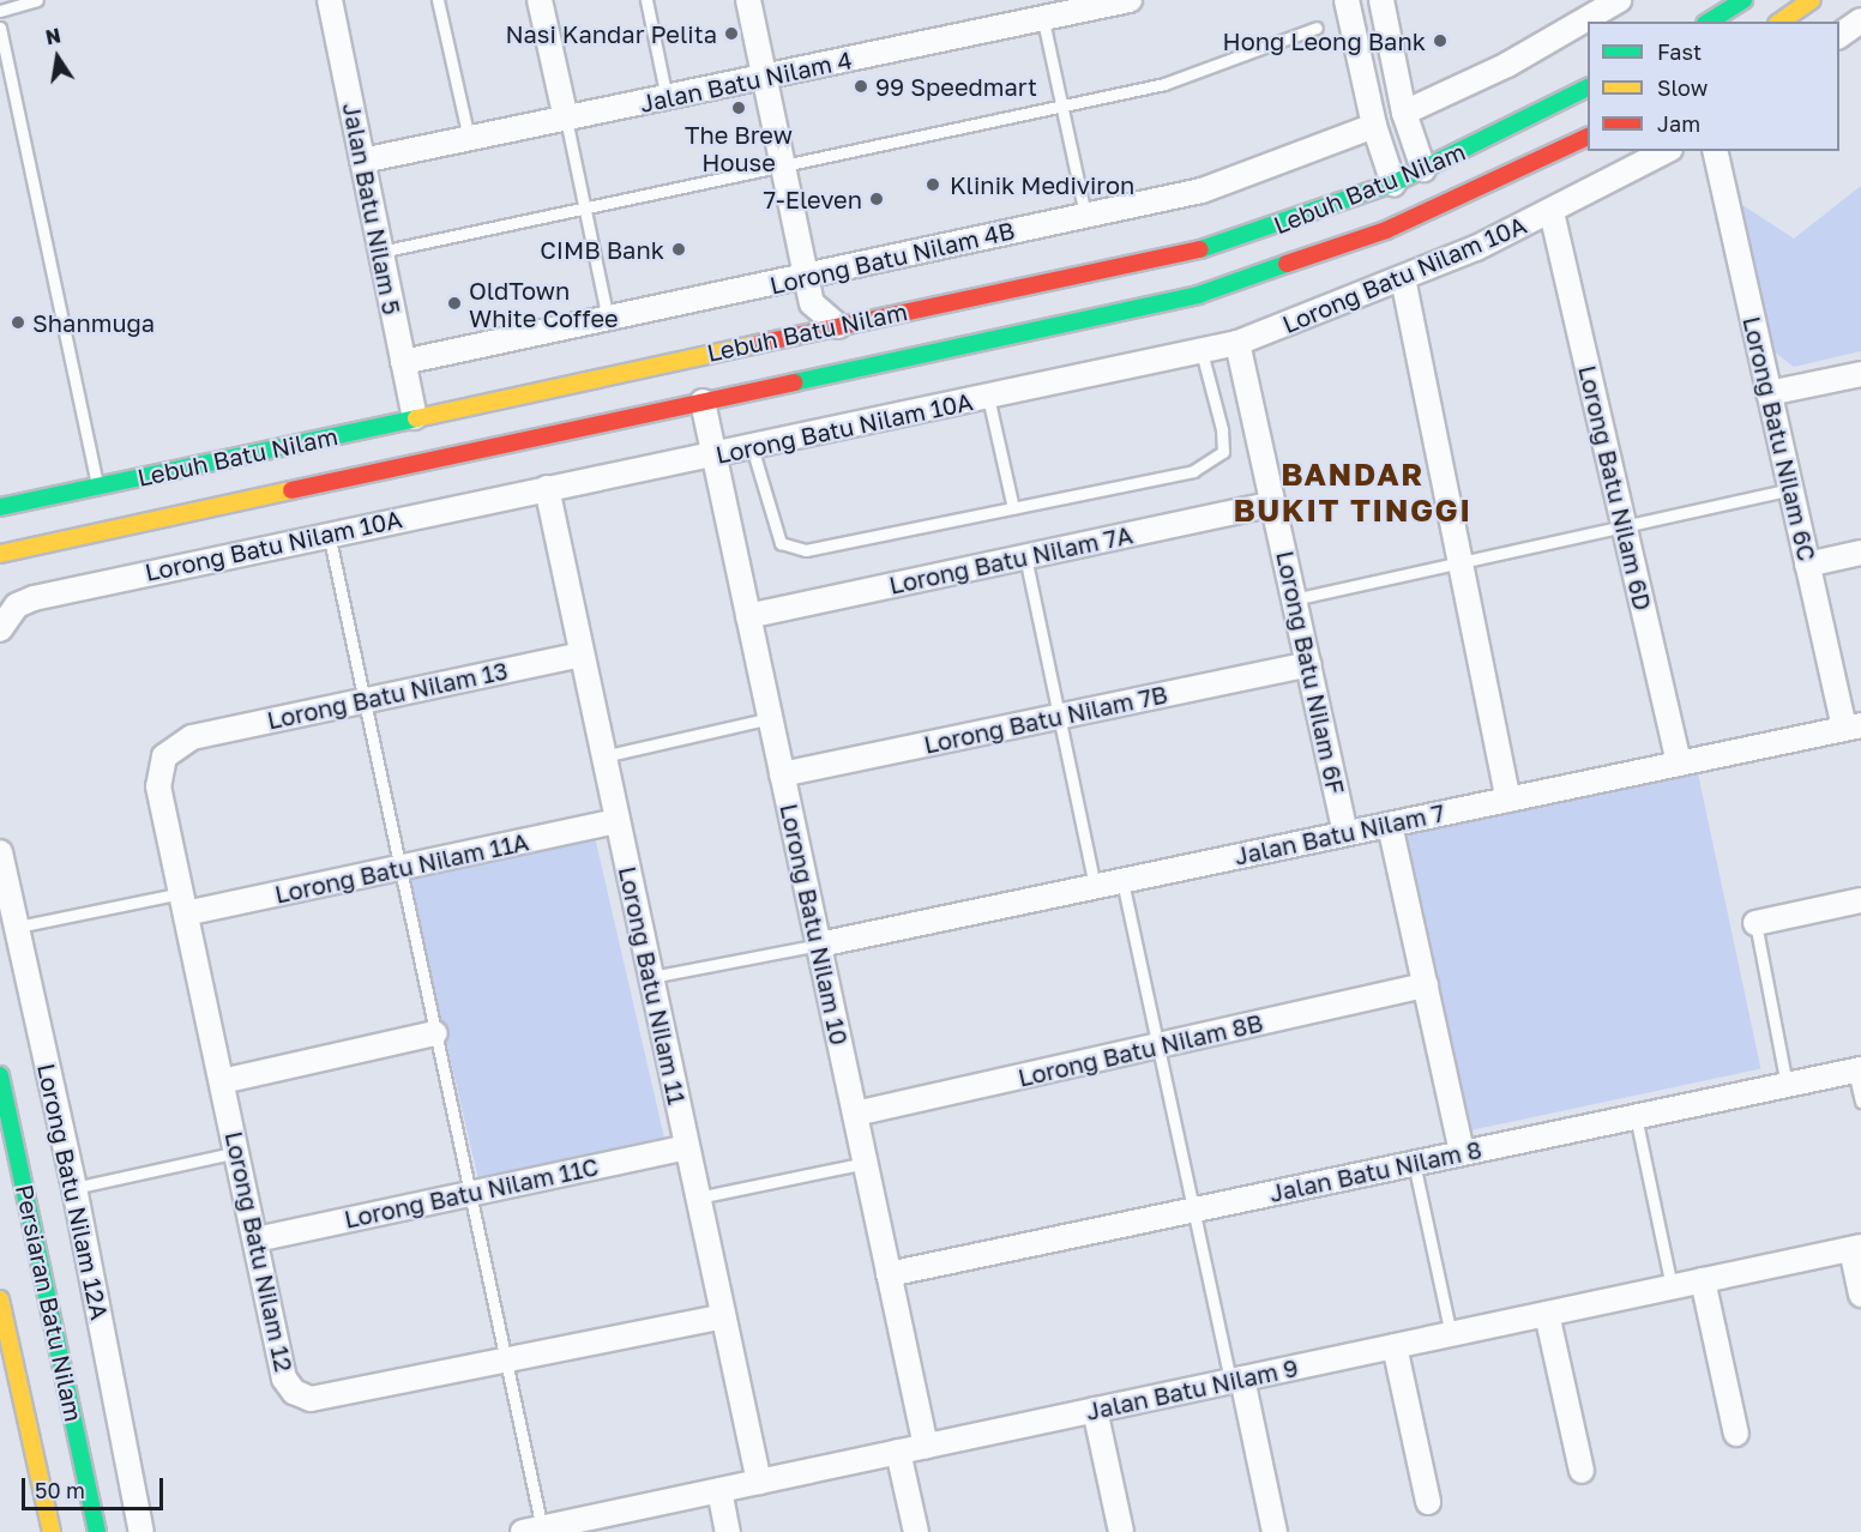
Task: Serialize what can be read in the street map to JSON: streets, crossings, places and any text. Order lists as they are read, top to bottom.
{
  "streets": {
    "main road": ["Lebuh Batu Nilam", "Persiaran Batu Nilam"],
    "street": [
      "Jalan Batu Nilam 4",
      "Jalan Batu Nilam 5",
      "Lorong Batu Nilam 4B",
      "Lorong Batu Nilam 10A",
      "Lorong Batu Nilam 6C",
      "Lorong Batu Nilam 6D",
      "Lorong Batu Nilam 7A",
      "Lorong Batu Nilam 6F",
      "Lorong Batu Nilam 13",
      "Lorong Batu Nilam 7B",
      "Jalan Batu Nilam 7",
      "Lorong Batu Nilam 11A",
      "Lorong Batu Nilam 10",
      "Lorong Batu Nilam 11",
      "Lorong Batu Nilam 8B",
      "Jalan Batu Nilam 8",
      "Lorong Batu Nilam 12A",
      "Lorong Batu Nilam 11C",
      "Lorong Batu Nilam 12",
      "Jalan Batu Nilam 9"
    ]
  },
  "crossings": [
    ["Jalan Batu Nilam 4", "Jalan Batu Nilam 5"],
    ["Lebuh Batu Nilam", "Jalan Batu Nilam 5"],
    ["Lebuh Batu Nilam", "Lorong Batu Nilam 10"],
    ["Jalan Batu Nilam 5", "Lorong Batu Nilam 4B"],
    ["Lorong Batu Nilam 10A", "Lorong Batu Nilam 6D"],
    ["Lorong Batu Nilam 10A", "Lorong Batu Nilam 6F"],
    ["Lorong Batu Nilam 10A", "Lorong Batu Nilam 10"],
    ["Lorong Batu Nilam 10A", "Lorong Batu Nilam 11"],
    ["Lorong Batu Nilam 6C", "Jalan Batu Nilam 7"],
    ["Lorong Batu Nilam 6D", "Jalan Batu Nilam 7"],
    ["Lorong Batu Nilam 7A", "Lorong Batu Nilam 6F"],
    ["Lorong Batu Nilam 7A", "Lorong Batu Nilam 10"],
    ["Lorong Batu Nilam 6F", "Lorong Batu Nilam 7B"],
    ["Lorong Batu Nilam 6F", "Jalan Batu Nilam 7"],
    ["Lorong Batu Nilam 13", "Lorong Batu Nilam 11"],
    ["Lorong Batu Nilam 13", "Lorong Batu Nilam 12"],
    ["Lorong Batu Nilam 7B", "Lorong Batu Nilam 10"],
    ["Jalan Batu Nilam 7", "Lorong Batu Nilam 10"],
    ["Lorong Batu Nilam 11A", "Lorong Batu Nilam 11"],
    ["Lorong Batu Nilam 11A", "Lorong Batu Nilam 12"],
    ["Lorong Batu Nilam 10", "Lorong Batu Nilam 8B"],
    ["Lorong Batu Nilam 10", "Jalan Batu Nilam 8"],
    ["Lorong Batu Nilam 10", "Jalan Batu Nilam 9"],
    ["Lorong Batu Nilam 11", "Lorong Batu Nilam 11C"],
    ["Lorong Batu Nilam 11", "Lorong Batu Nilam 12"],
    ["Lorong Batu Nilam 11", "Jalan Batu Nilam 9"],
    ["Lorong Batu Nilam 11C", "Lorong Batu Nilam 12"]
  ],
  "districts": ["BANDAR BUKIT TINGGI"],
  "places": [
    "Nasi Kandar Pelita",
    "Hong Leong Bank",
    "99 Speedmart",
    "The Brew House",
    "Klinik Mediviron",
    "7-Eleven",
    "CIMB Bank",
    "OldTown White Coffee",
    "Shanmuga"
  ],
  "legend": ["Fast", "Slow", "Jam"],
  "scale_bar": "50 m",
  "north": "top"
}
